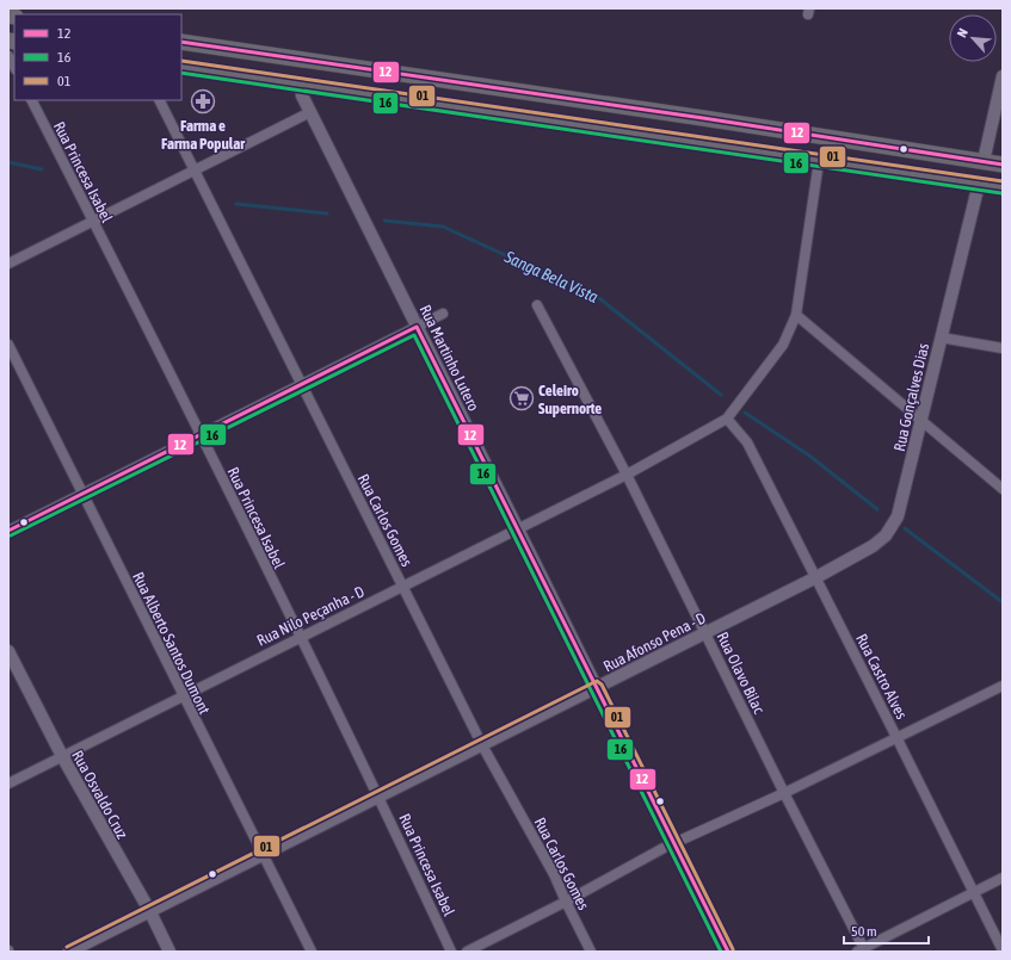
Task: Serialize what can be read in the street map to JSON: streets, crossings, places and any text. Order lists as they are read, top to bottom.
{
  "streets": {
    "street": [
      "Rua Princesa Isabel",
      "Rua Martinho Lutero",
      "Rua Gonçalves Dias",
      "Rua Carlos Gomes",
      "Rua Nilo Peçanha - D",
      "Rua Afonso Pena - D",
      "Rua Alberto Santos Dumont",
      "Rua Olavo Bilac",
      "Rua Castro Alves",
      "Rua Osvaldo Cruz"
    ]
  },
  "crossings": [
    ["Rua Princesa Isabel", "Rua Nilo Peçanha - D"],
    ["Rua Princesa Isabel", "Rua Afonso Pena - D"],
    ["Rua Martinho Lutero", "Rua Nilo Peçanha - D"],
    ["Rua Martinho Lutero", "Rua Afonso Pena - D"],
    ["Rua Gonçalves Dias", "Rua Afonso Pena - D"],
    ["Rua Gonçalves Dias", "Rua Castro Alves"],
    ["Rua Carlos Gomes", "Rua Nilo Peçanha - D"],
    ["Rua Carlos Gomes", "Rua Afonso Pena - D"],
    ["Rua Nilo Peçanha - D", "Rua Alberto Santos Dumont"],
    ["Rua Nilo Peçanha - D", "Rua Olavo Bilac"],
    ["Rua Nilo Peçanha - D", "Rua Castro Alves"],
    ["Rua Nilo Peçanha - D", "Rua Osvaldo Cruz"],
    ["Rua Afonso Pena - D", "Rua Alberto Santos Dumont"],
    ["Rua Afonso Pena - D", "Rua Olavo Bilac"],
    ["Rua Afonso Pena - D", "Rua Castro Alves"],
    ["Rua Afonso Pena - D", "Rua Osvaldo Cruz"]
  ],
  "water": ["Sanga Bela Vista"],
  "places": {
    "pharmacy": ["Farma e Farma Popular"],
    "supermarket": ["Celeiro Supernorte"]
  },
  "lines": ["transit line 12", "transit line 01", "transit line 16"],
  "legend": ["12", "16", "01"],
  "scale_bar": "50 m",
  "north": "top left"
}
